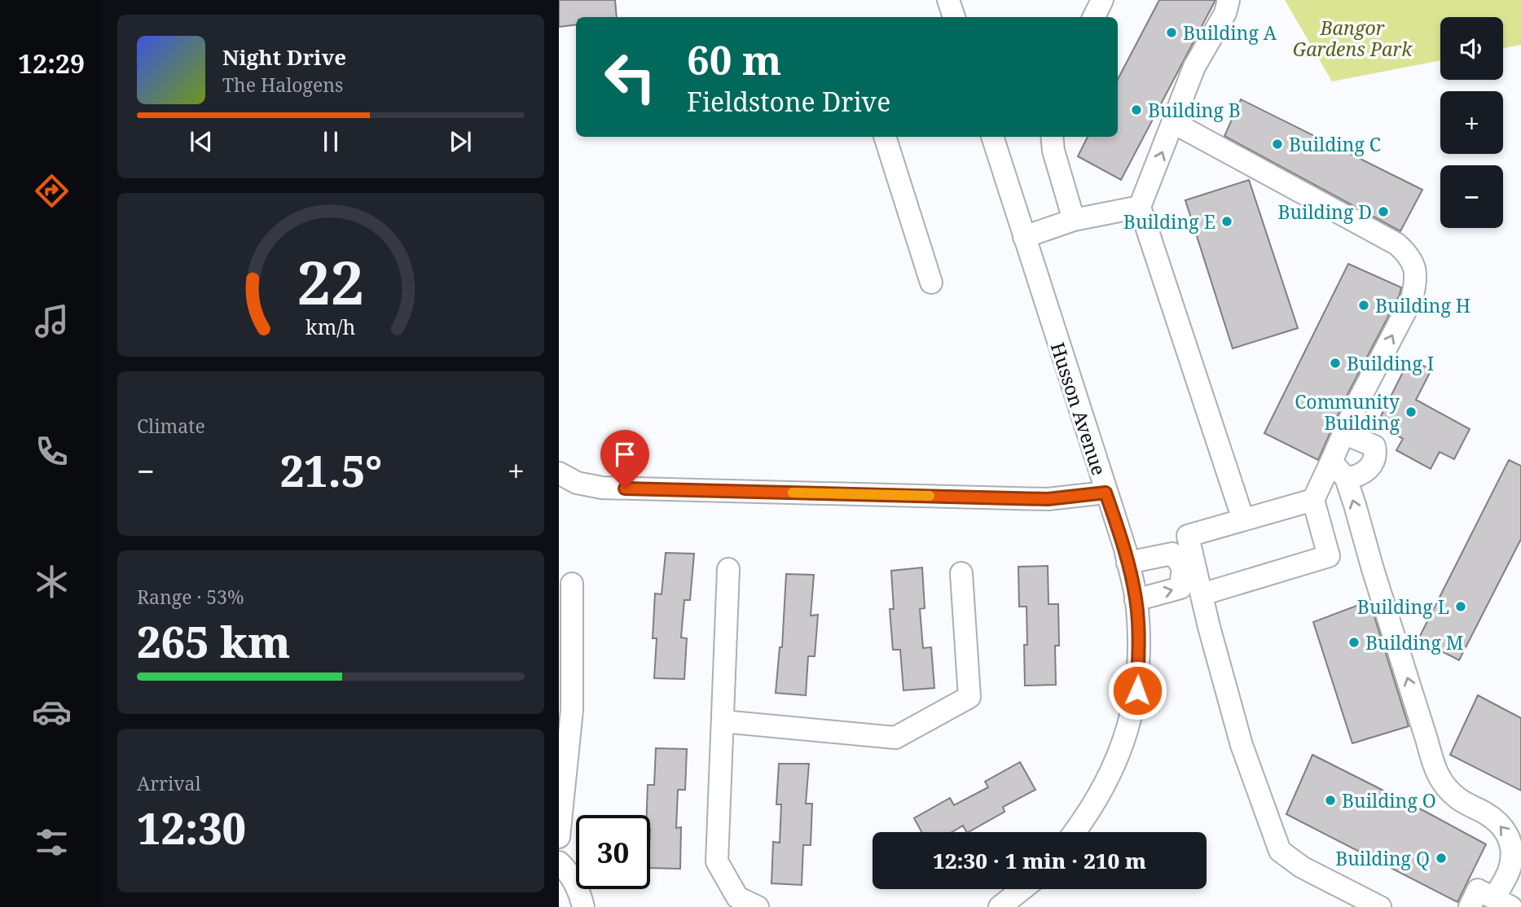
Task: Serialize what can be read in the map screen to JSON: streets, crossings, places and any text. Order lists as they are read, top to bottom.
{
  "streets": {
    "street": ["Husson Avenue"]
  },
  "parks": ["Bangor Gardens Park"],
  "places": [
    "Building A",
    "Building B",
    "Building C",
    "Building D",
    "Building E",
    "Building H",
    "Building I",
    "Community Building",
    "Building L",
    "Building M",
    "Building O",
    "Building Q"
  ],
  "page": {
    "tabs": "12:29",
    "map_buttons": ["+", "−"],
    "turn": ["60 m", "Fieldstone Drive"],
    "song": ["Night Drive", "The Halogens"],
    "tile": [
      "Climate",
      ["Range · 53%", "265 km"],
      ["Arrival", "12:30"]
    ],
    "heat": ["−", "21.5°", "+"],
    "limit": "30",
    "trip": "12:30 · 1 min · 210 m",
    "gauge": ["22", "km/h"]
  }
}
